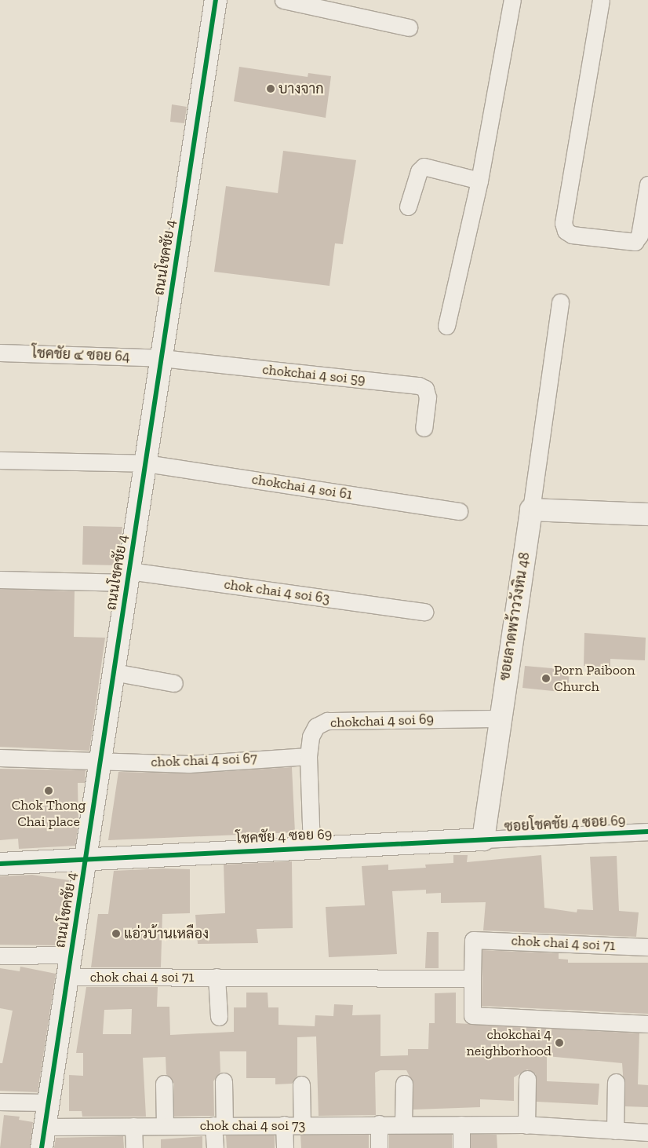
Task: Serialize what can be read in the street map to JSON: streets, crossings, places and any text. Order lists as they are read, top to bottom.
{
  "streets": {
    "street": [
      "ถนนโชคชัย 4",
      "โชคชัย ๔ ซอย 64",
      "chokchai 4 soi 59",
      "chokchai 4 soi 61",
      "chok chai 4 soi 63",
      "ซอยลาดพร้าววังหิน 48",
      "chokchai 4 soi 69",
      "chok chai 4 soi 67",
      "ซอยโชคชัย 4 ซอย 69",
      "โชคชัย 4 ซอย 69",
      "chok chai 4 soi 71",
      "chok chai 4 soi 73"
    ]
  },
  "crossings": [
    ["ถนนโชคชัย 4", "โชคชัย ๔ ซอย 64"],
    ["ถนนโชคชัย 4", "chokchai 4 soi 59"],
    ["ถนนโชคชัย 4", "chokchai 4 soi 61"],
    ["ถนนโชคชัย 4", "chok chai 4 soi 63"],
    ["ถนนโชคชัย 4", "chok chai 4 soi 67"],
    ["ถนนโชคชัย 4", "โชคชัย 4 ซอย 69"],
    ["ถนนโชคชัย 4", "chok chai 4 soi 71"],
    ["ถนนโชคชัย 4", "chok chai 4 soi 73"],
    ["โชคชัย ๔ ซอย 64", "chokchai 4 soi 59"],
    ["ซอยลาดพร้าววังหิน 48", "chokchai 4 soi 69"],
    ["ซอยลาดพร้าววังหิน 48", "ซอยโชคชัย 4 ซอย 69"],
    ["ซอยลาดพร้าววังหิน 48", "โชคชัย 4 ซอย 69"],
    ["chokchai 4 soi 69", "chok chai 4 soi 67"],
    ["chokchai 4 soi 69", "โชคชัย 4 ซอย 69"],
    ["ซอยโชคชัย 4 ซอย 69", "โชคชัย 4 ซอย 69"]
  ],
  "places": [
    "บางจาก",
    "Porn Paiboon Church",
    "Chok Thong Chai place",
    "แอ่วบ้านเหลือง",
    "chokchai 4 neighborhood"
  ]
}
